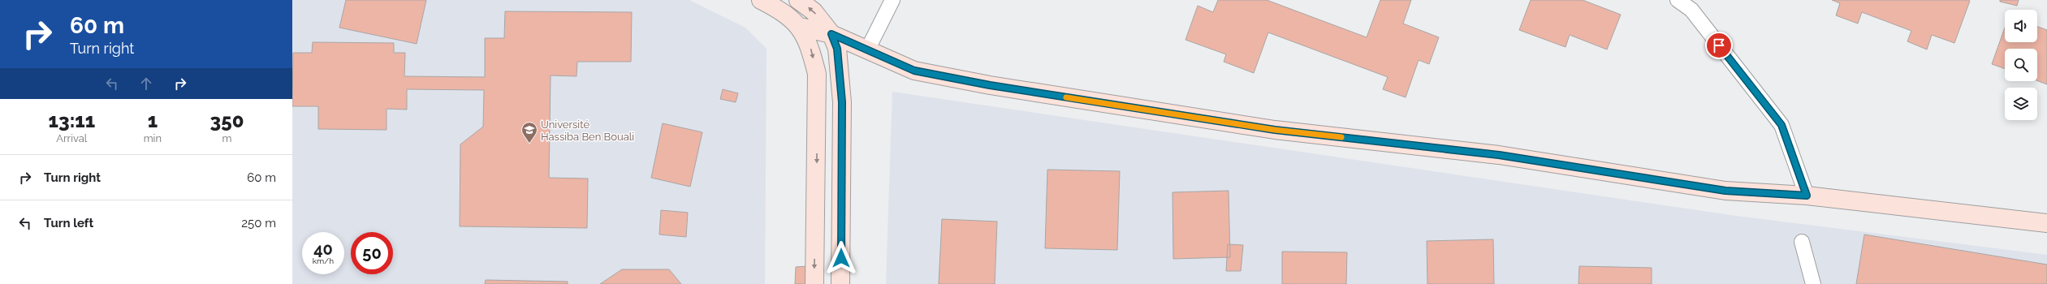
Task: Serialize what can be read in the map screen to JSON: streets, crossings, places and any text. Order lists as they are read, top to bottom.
{
  "places": {
    "school or university": ["Université Hassiba Ben Bouali"]
  },
  "page": {
    "turn": ["60 m", "Turn right"],
    "eta": [
      "13:11",
      "Arrival",
      "1",
      "min",
      "350",
      "m"
    ],
    "list": [
      {
        "name": "Turn right",
        "value": "60 m"
      },
      {
        "name": "Turn left",
        "value": "250 m"
      }
    ],
    "speed": "40 km/h",
    "limit": "50"
  }
}
